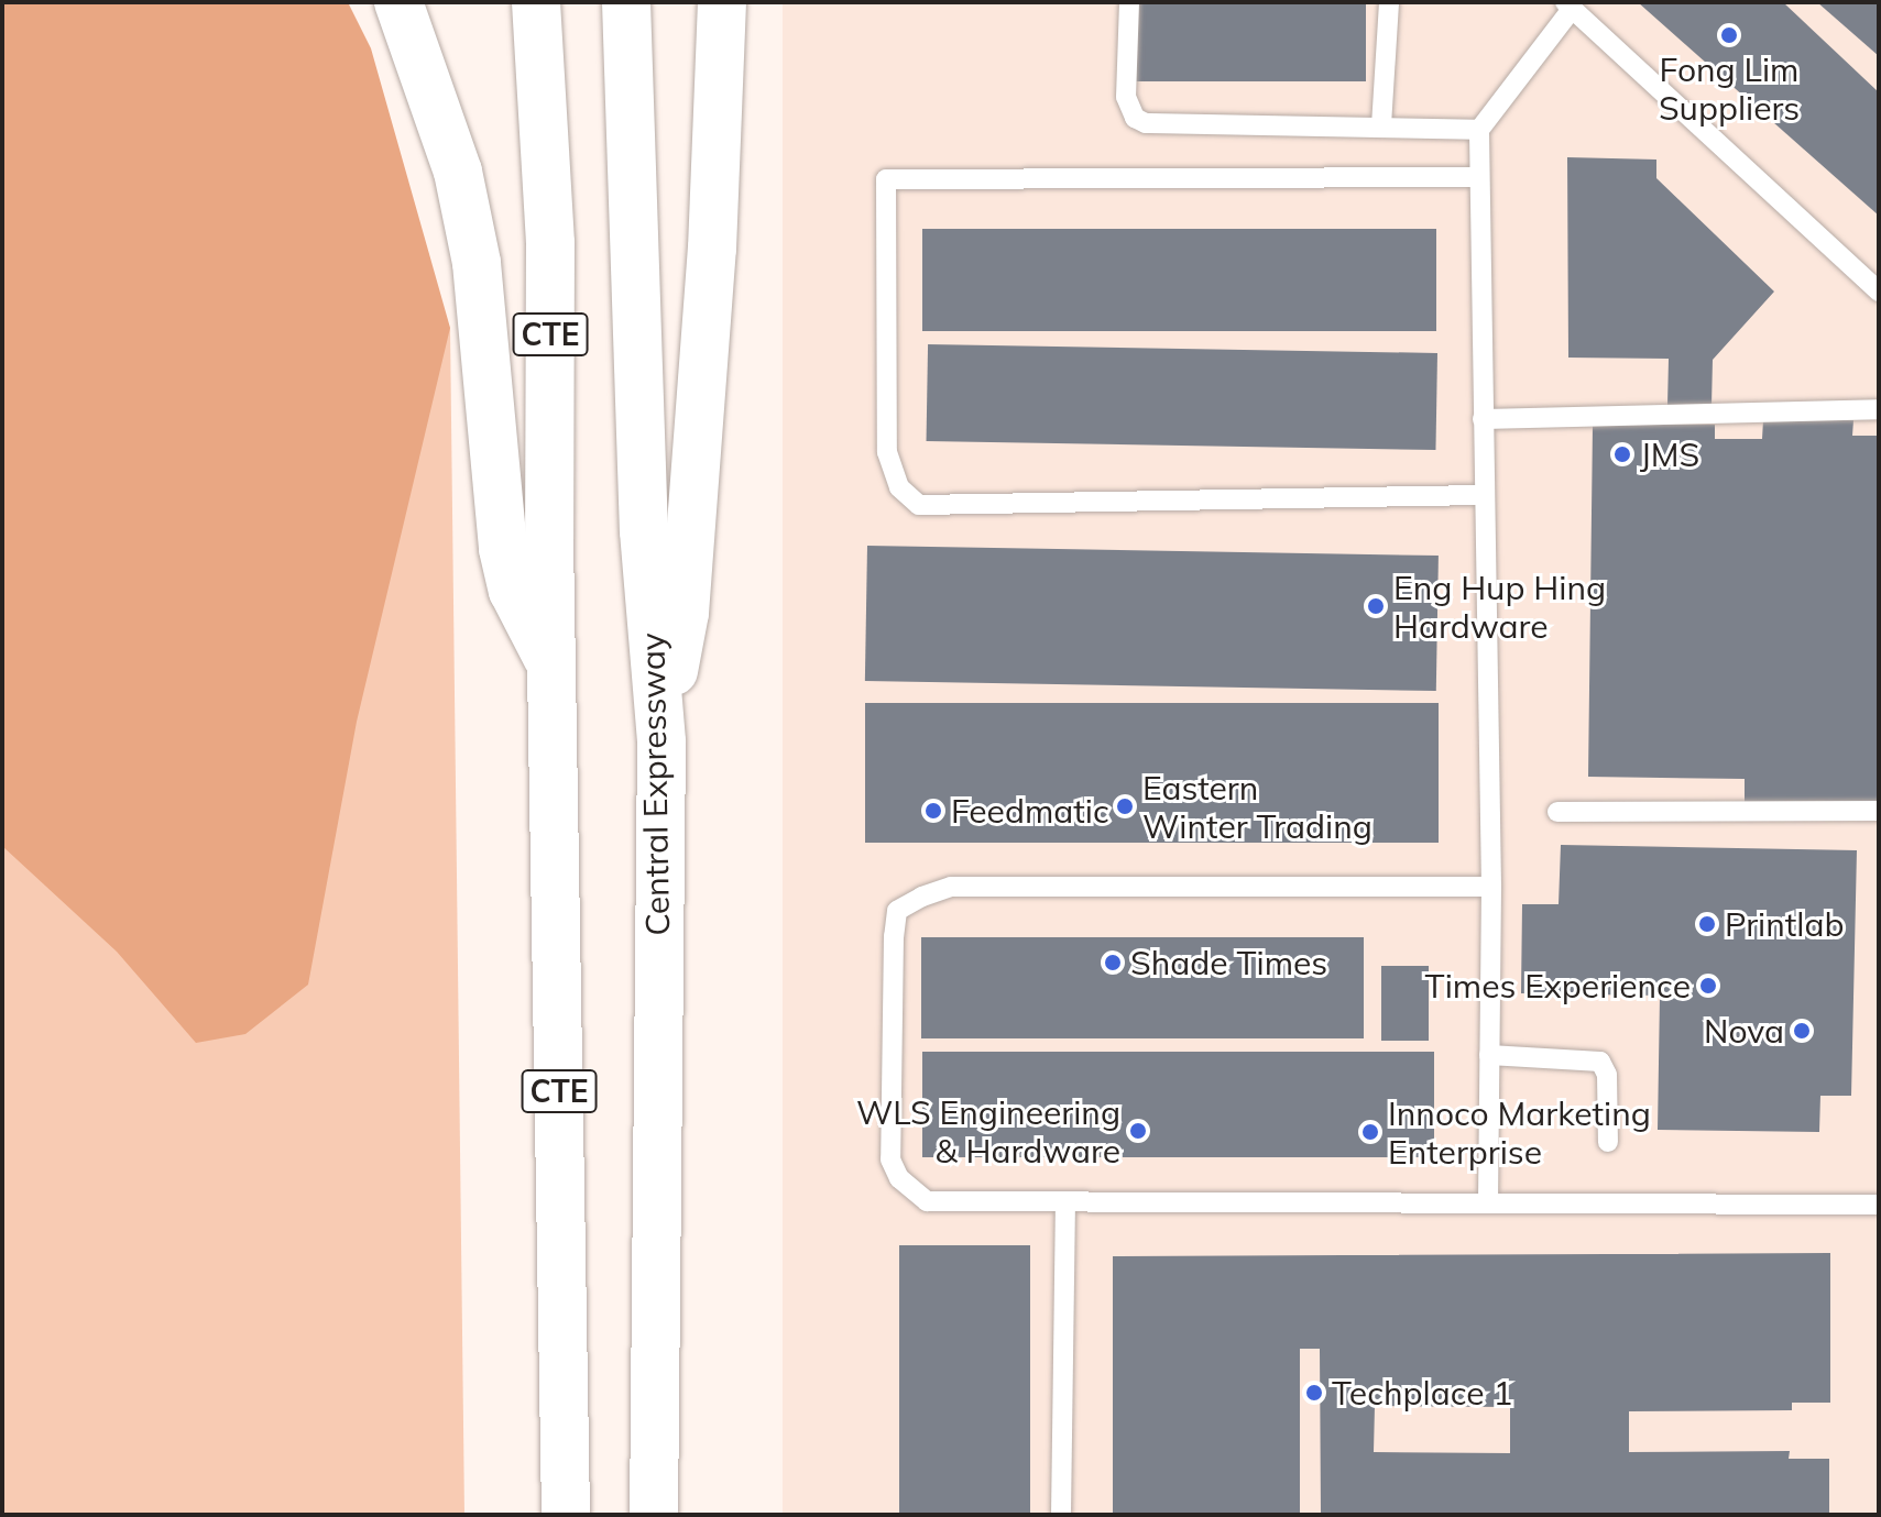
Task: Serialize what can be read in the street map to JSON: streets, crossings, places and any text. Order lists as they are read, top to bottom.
{
  "streets": {
    "highway": ["CTE", "Central Expressway"]
  },
  "places": [
    "Fong Lim Suppliers",
    "JMS",
    "Eng Hup Hing Hardware",
    "Eastern Winter Trading",
    "Feedmatic",
    "Printlab",
    "Shade Times",
    "Times Experience",
    "Nova",
    "WLS Engineering & Hardware",
    "Innoco Marketing Enterprise",
    "Techplace 1"
  ]
}
